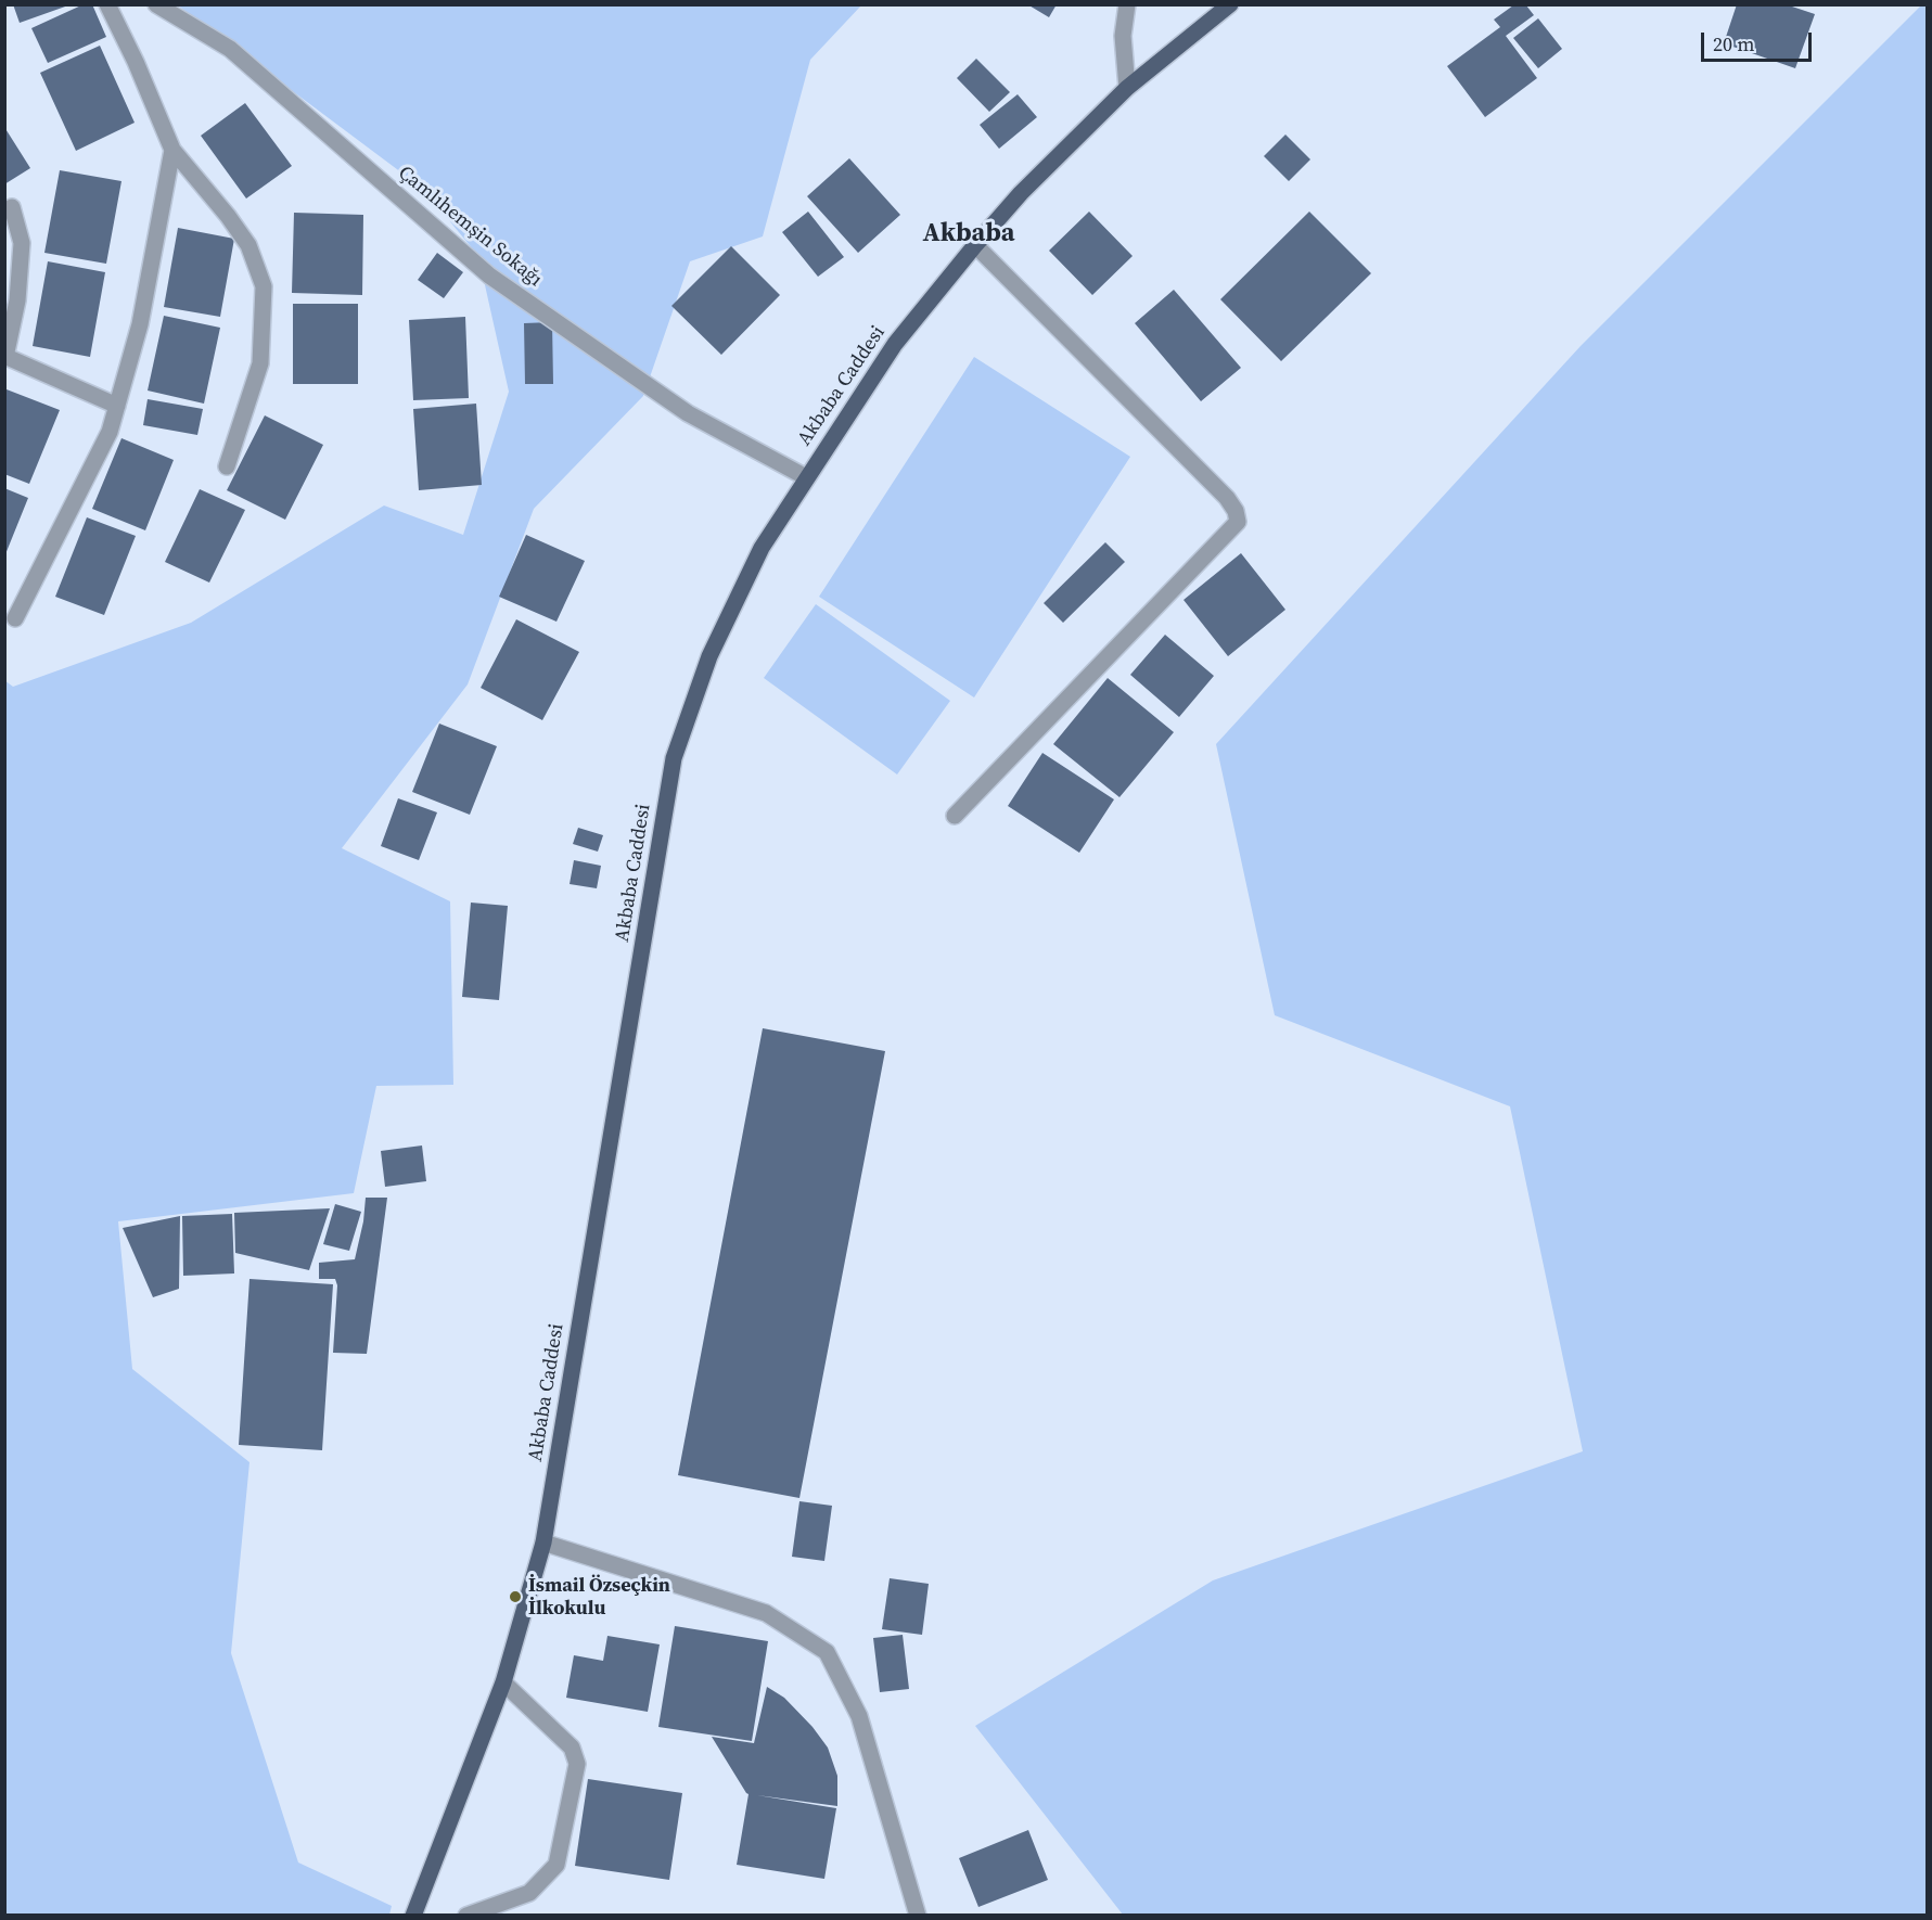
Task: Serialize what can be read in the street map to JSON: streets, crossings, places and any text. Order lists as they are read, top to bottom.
{
  "streets": {
    "main road": ["Akbaba Caddesi"],
    "street": ["Çamlıhemşin Sokağı"]
  },
  "crossings": [
    ["Çamlıhemşin Sokağı", "Akbaba Caddesi"]
  ],
  "districts": ["Akbaba"],
  "places": ["İsmail Özseçkin İlkokulu"],
  "scale_bar": "20 m"
}
